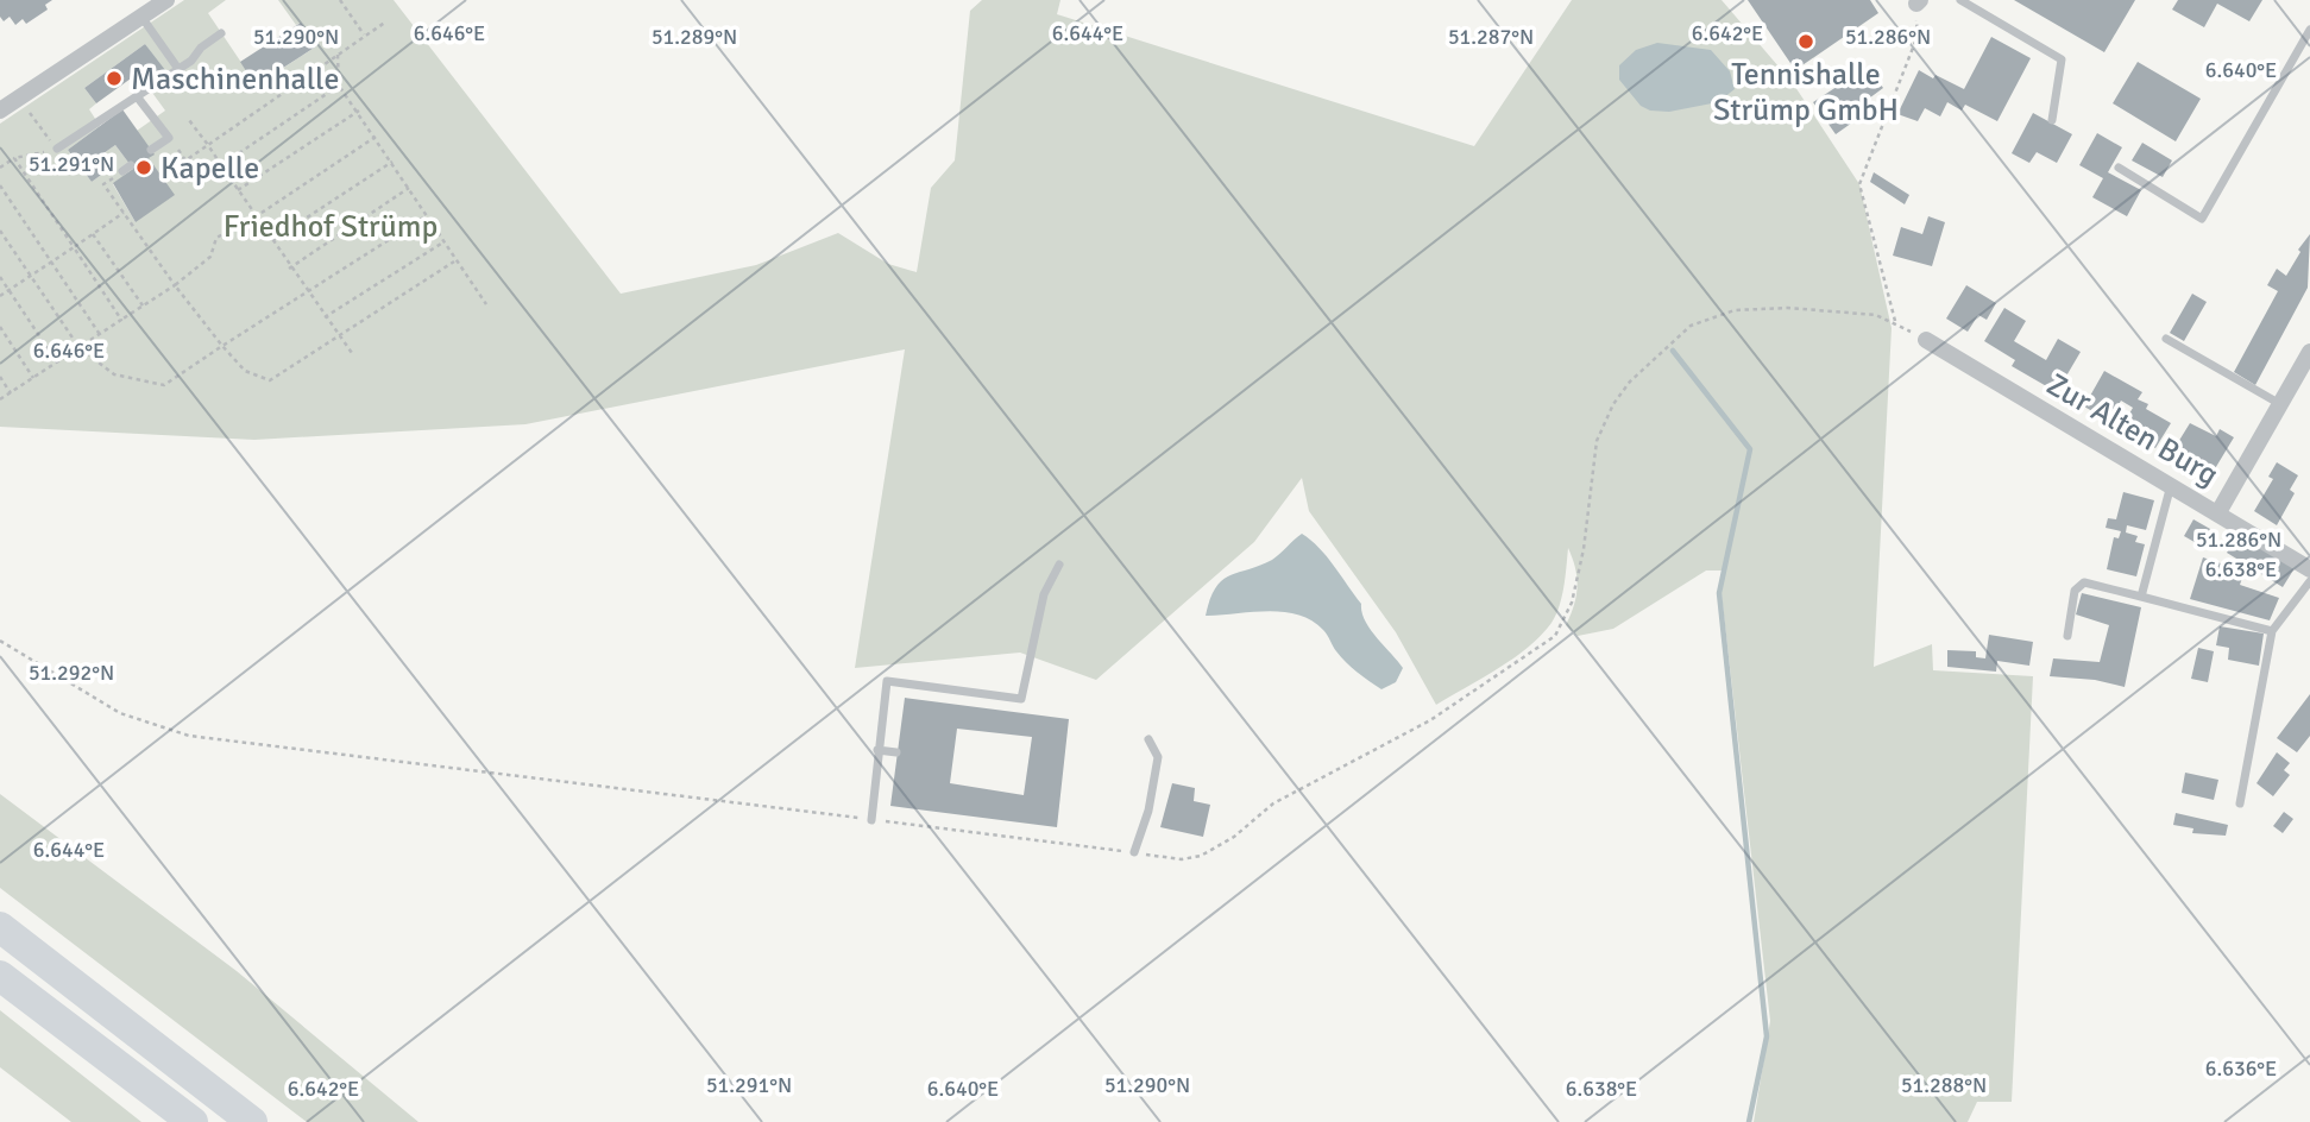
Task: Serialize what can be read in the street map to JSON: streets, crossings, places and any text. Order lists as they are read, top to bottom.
{
  "streets": {
    "street": ["Zur Alten Burg"]
  },
  "parks": ["Friedhof Strümp"],
  "places": ["Tennishalle Strümp GmbH", "Maschinenhalle", "Kapelle"],
  "coordinates": [
    "6.646°E",
    "6.644°E",
    "6.642°E",
    "51.290°N",
    "51.289°N",
    "51.287°N",
    "51.286°N",
    "6.640°E",
    "51.291°N",
    "6.638°E",
    "51.292°N",
    "6.636°E",
    "51.288°N"
  ]
}
